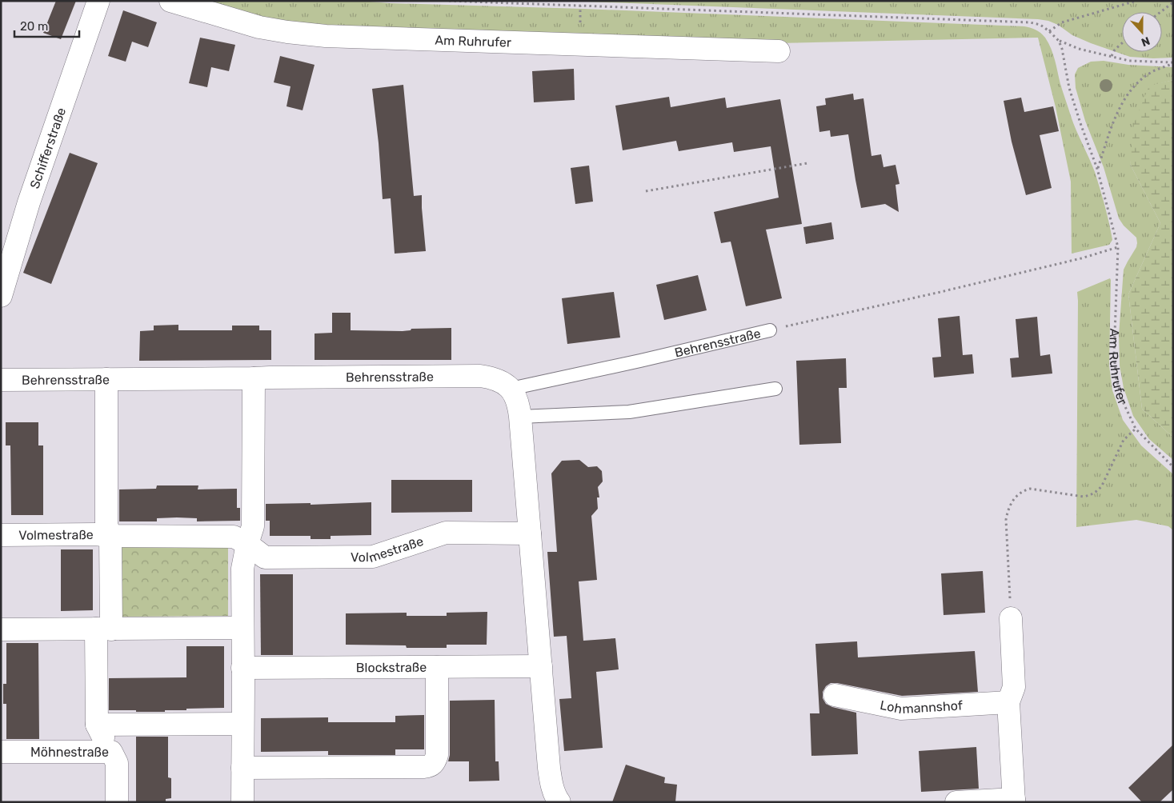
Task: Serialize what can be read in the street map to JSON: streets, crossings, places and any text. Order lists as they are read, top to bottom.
{
  "streets": {
    "street": [
      "Am Ruhrufer",
      "Schifferstraße",
      "Behrensstraße",
      "Volmestraße",
      "Blockstraße",
      "Lohmannshof",
      "Möhnestraße"
    ]
  },
  "crossings": [
    ["Behrensstraße", "Volmestraße"],
    ["Volmestraße", "Möhnestraße"]
  ],
  "scale_bar": "20 m",
  "north": "bottom"
}
